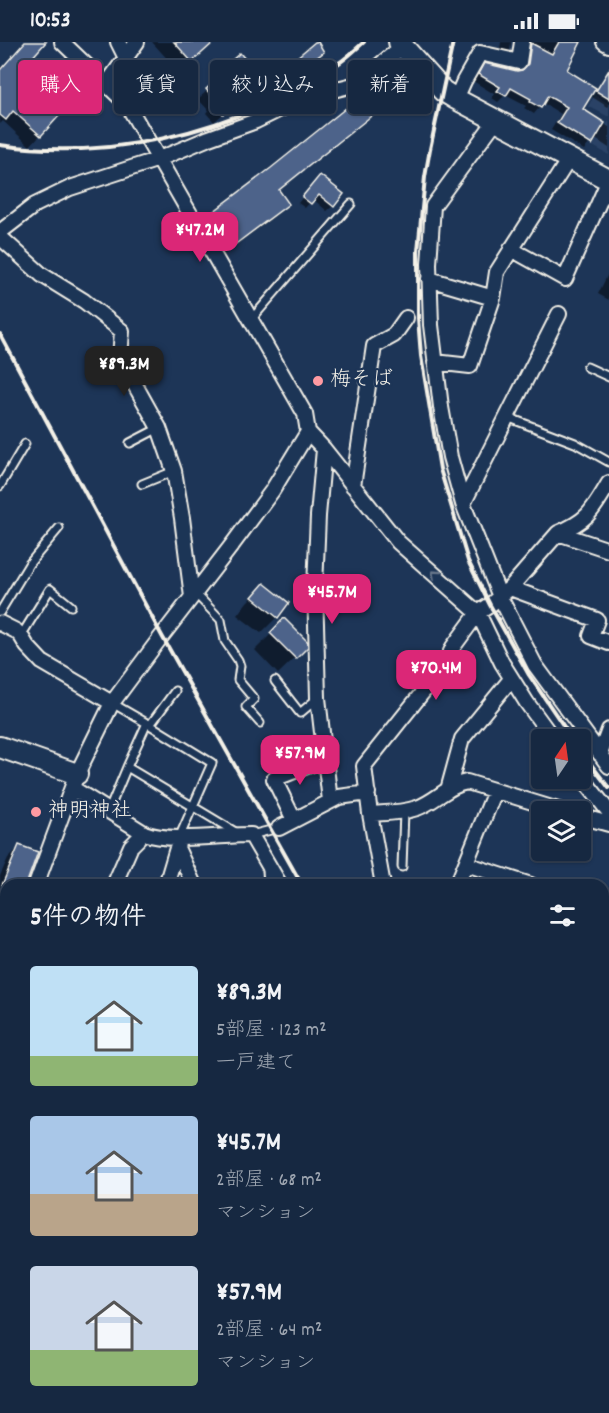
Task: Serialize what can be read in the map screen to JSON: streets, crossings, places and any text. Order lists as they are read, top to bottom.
{
  "places": ["梅そば", "神明神社"],
  "north": "top",
  "page": {
    "status": "10:53",
    "chip": [
      "購入",
      "賃貸",
      "絞り込み",
      "新着"
    ],
    "price": [
      "¥47.2M",
      "¥89.3M",
      "¥45.7M",
      "¥70.4M",
      "¥57.9M"
    ],
    "heading": "5件の物件",
    "list": [
      {
        "name": "¥89.3M",
        "note": "5部屋 · 123 m² · 一戸建て"
      },
      {
        "name": "¥45.7M",
        "note": "2部屋 · 68 m² · マンション"
      },
      {
        "name": "¥57.9M",
        "note": "2部屋 · 64 m² · マンション"
      }
    ]
  }
}
